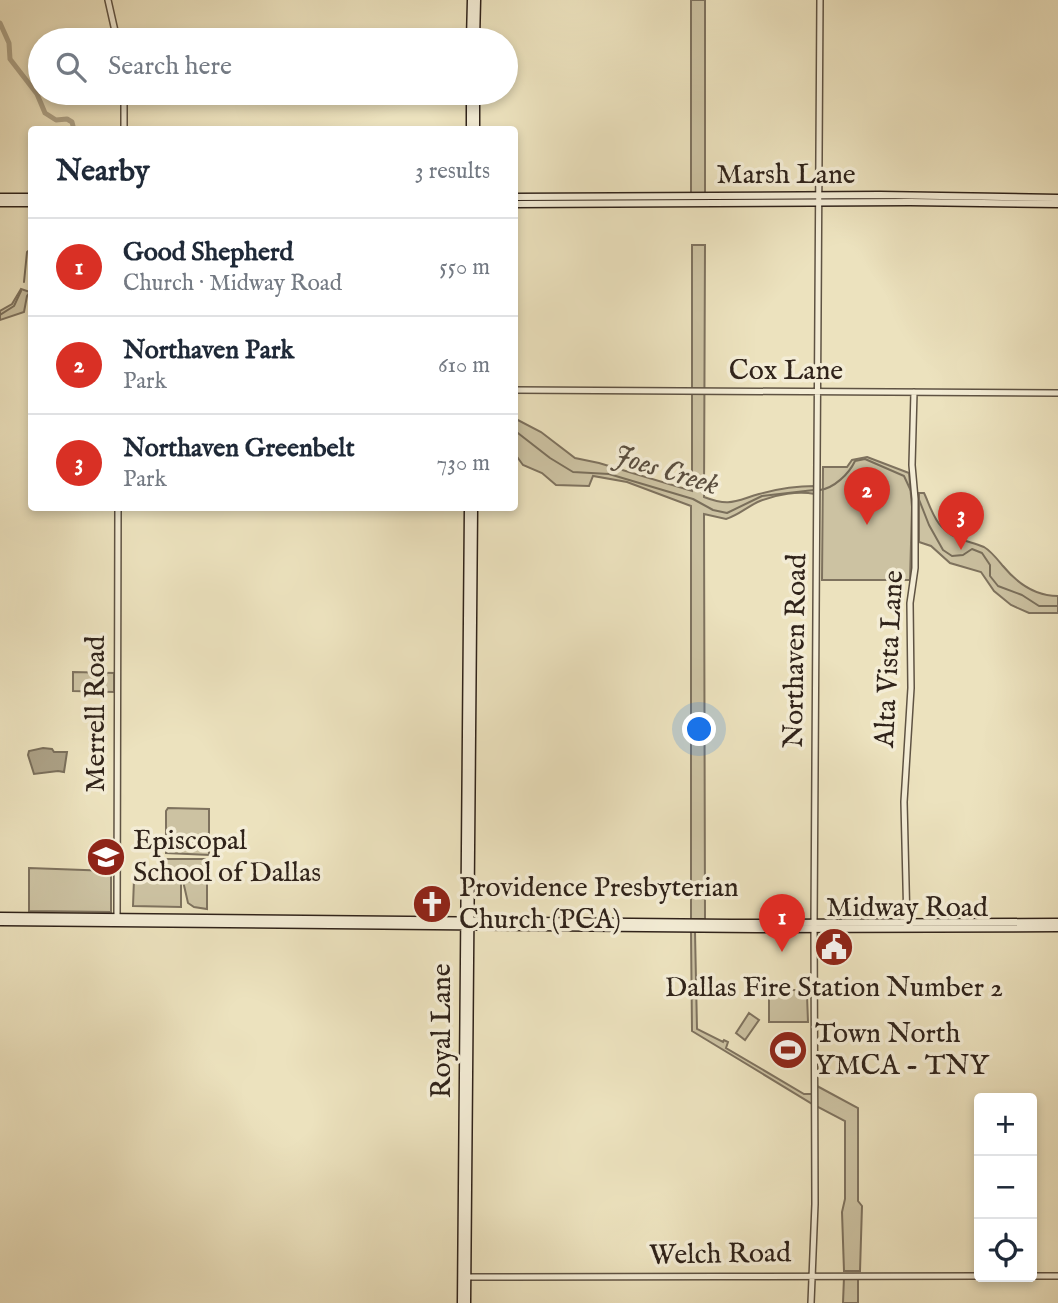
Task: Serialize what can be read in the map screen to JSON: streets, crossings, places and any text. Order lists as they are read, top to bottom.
{
  "streets": {
    "main road": ["Marsh Lane", "Midway Road", "Royal Lane"],
    "street": [
      "Cox Lane",
      "Northaven Road",
      "Alta Vista Lane",
      "Merrell Road",
      "Welch Road"
    ]
  },
  "crossings": [
    ["Marsh Lane", "Northaven Road"],
    ["Cox Lane", "Northaven Road"],
    ["Cox Lane", "Alta Vista Lane"],
    ["Northaven Road", "Midway Road"],
    ["Northaven Road", "Welch Road"],
    ["Alta Vista Lane", "Midway Road"],
    ["Merrell Road", "Midway Road"],
    ["Midway Road", "Royal Lane"],
    ["Royal Lane", "Welch Road"]
  ],
  "water": ["Joes Creek"],
  "places": {
    "school or university": ["Episcopal School of Dallas"],
    "church": ["Providence Presbyterian Church (PCA)"],
    "public building": ["Dallas Fire Station Number 2"],
    "sports": ["Town North YMCA - TNY"]
  },
  "page": {
    "search": "Search here",
    "heading": ["Nearby", "3 results"],
    "list": [
      {
        "mark": "1",
        "name": "Good Shepherd",
        "note": "Church · Midway Road",
        "value": "550 m"
      },
      {
        "mark": "2",
        "name": "Northaven Park",
        "note": "Park",
        "value": "610 m"
      },
      {
        "mark": "3",
        "name": "Northaven Greenbelt",
        "note": "Park",
        "value": "730 m"
      }
    ],
    "pins": ["2", "3", "1"],
    "map_buttons": ["+", "−"]
  }
}
